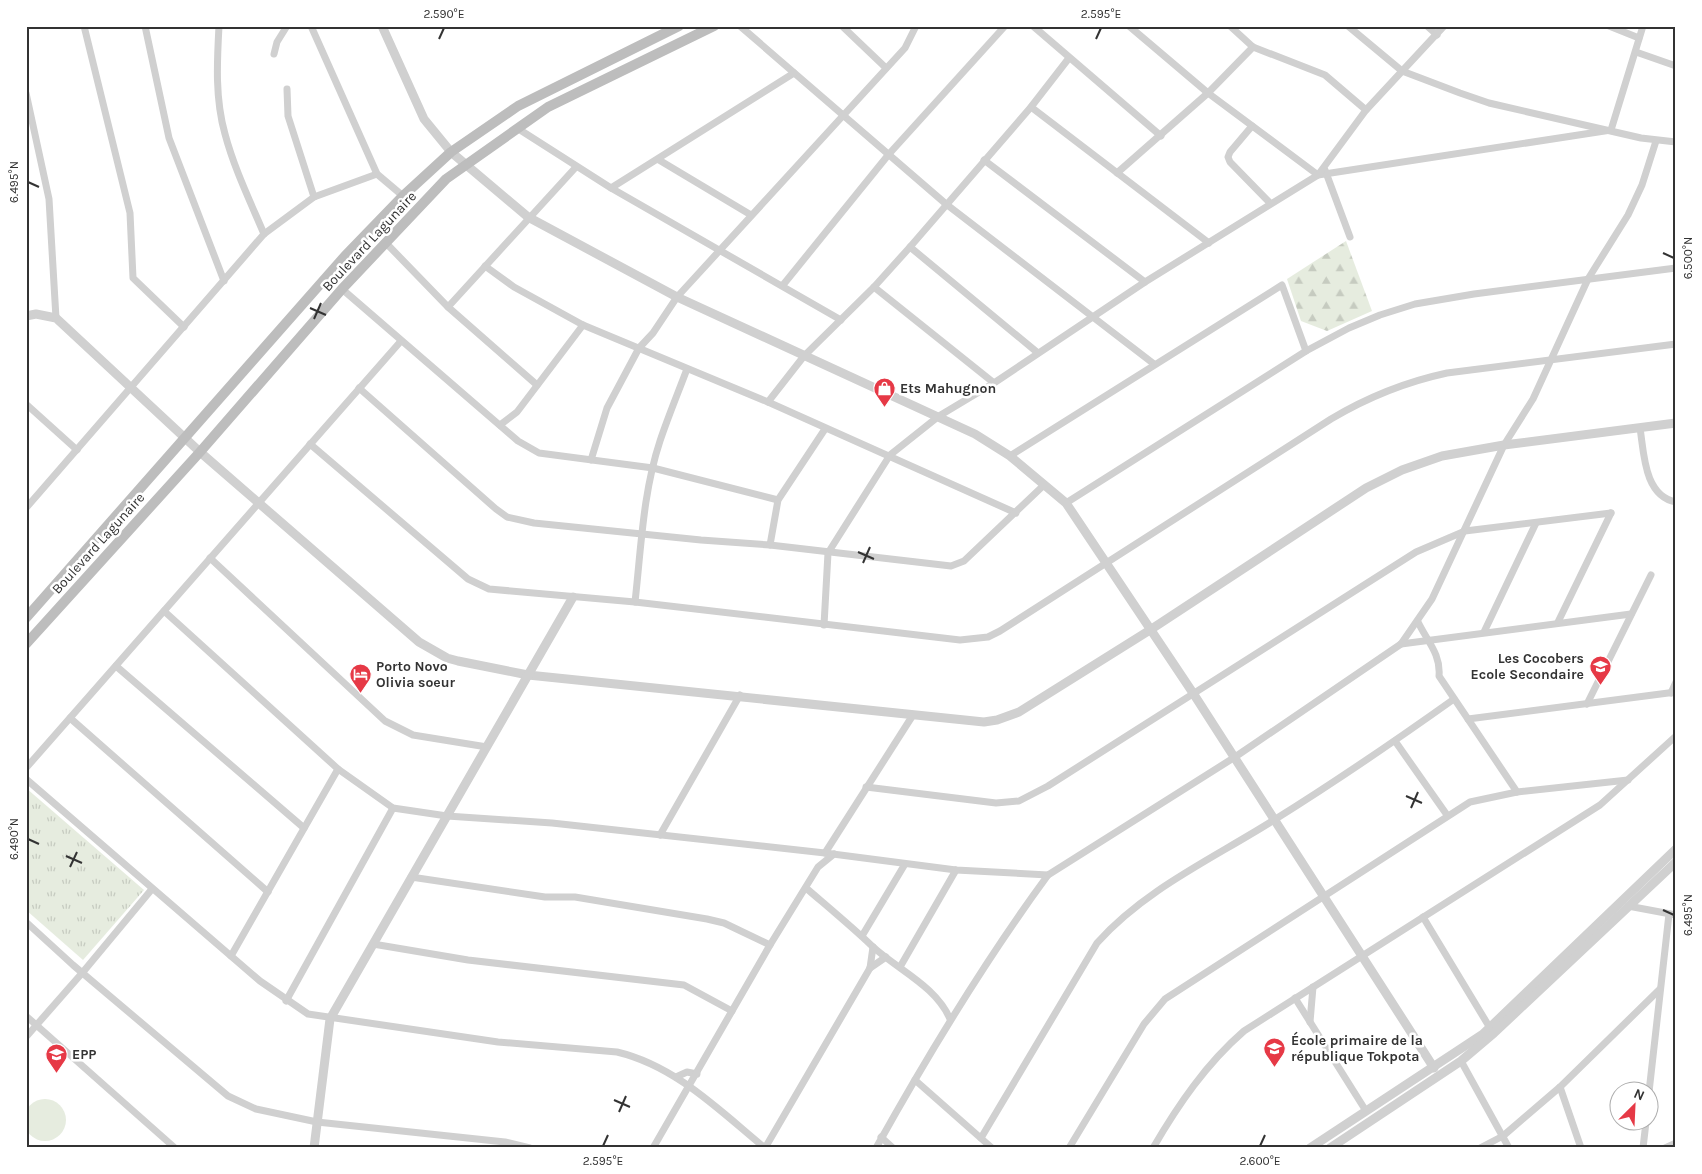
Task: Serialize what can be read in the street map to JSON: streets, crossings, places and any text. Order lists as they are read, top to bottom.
{
  "streets": {
    "main road": ["Boulevard Lagunaire"]
  },
  "places": {
    "shop": ["Ets Mahugnon"],
    "school or university": ["Les Cocobers Ecole Secondaire", "École primaire de la république Tokpota", "EPP"],
    "hotel": ["Porto Novo Olivia soeur"]
  },
  "north": "top right",
  "coordinates": [
    "2.590°E",
    "2.595°E",
    "6.495°N",
    "6.500°N",
    "6.490°N",
    "2.600°E"
  ]
}
